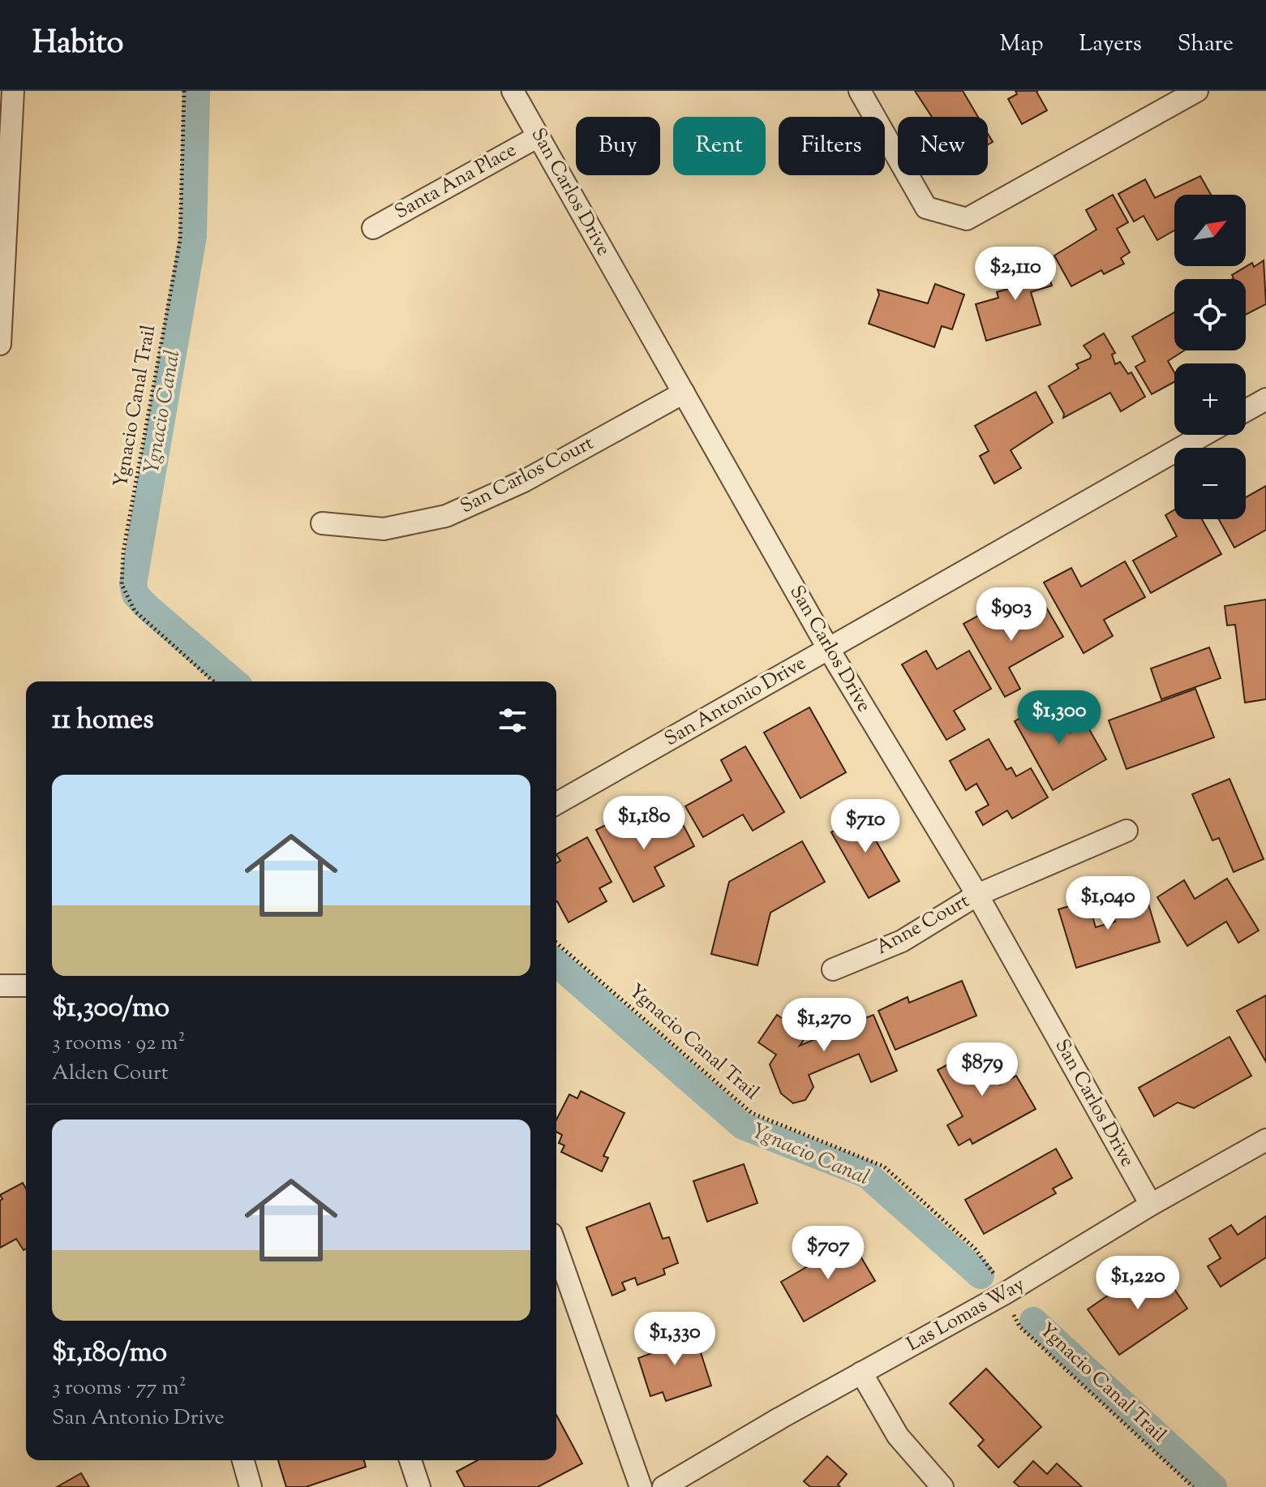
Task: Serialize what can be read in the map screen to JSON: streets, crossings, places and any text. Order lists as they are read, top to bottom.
{
  "streets": {
    "street": [
      "Santa Ana Place",
      "San Carlos Drive",
      "San Carlos Court",
      "San Antonio Drive",
      "Anne Court",
      "Las Lomas Way"
    ],
    "path": ["Ygnacio Canal Trail"]
  },
  "crossings": [
    ["Santa Ana Place", "San Carlos Drive"],
    ["San Carlos Drive", "San Carlos Court"],
    ["San Carlos Drive", "San Antonio Drive"],
    ["San Carlos Drive", "Anne Court"],
    ["San Carlos Drive", "Las Lomas Way"],
    ["Ygnacio Canal Trail", "Las Lomas Way"]
  ],
  "water": ["Ygnacio Canal"],
  "north": "top right",
  "page": {
    "header": "Habito",
    "nav": ["Map", "Layers", "Share"],
    "chip": [
      "Buy",
      "Rent",
      "Filters",
      "New"
    ],
    "map_buttons": ["+", "−"],
    "price": [
      "$2,110",
      "$903",
      "$1,300",
      "$1,180",
      "$710",
      "$1,040",
      "$1,270",
      "$879",
      "$707",
      "$1,220",
      "$1,330"
    ],
    "heading": "11 homes",
    "list": [
      {
        "name": "$1,300/mo",
        "note": "3 rooms · 92 m² · Alden Court"
      },
      {
        "name": "$1,180/mo",
        "note": "3 rooms · 77 m² · San Antonio Drive"
      }
    ]
  }
}
